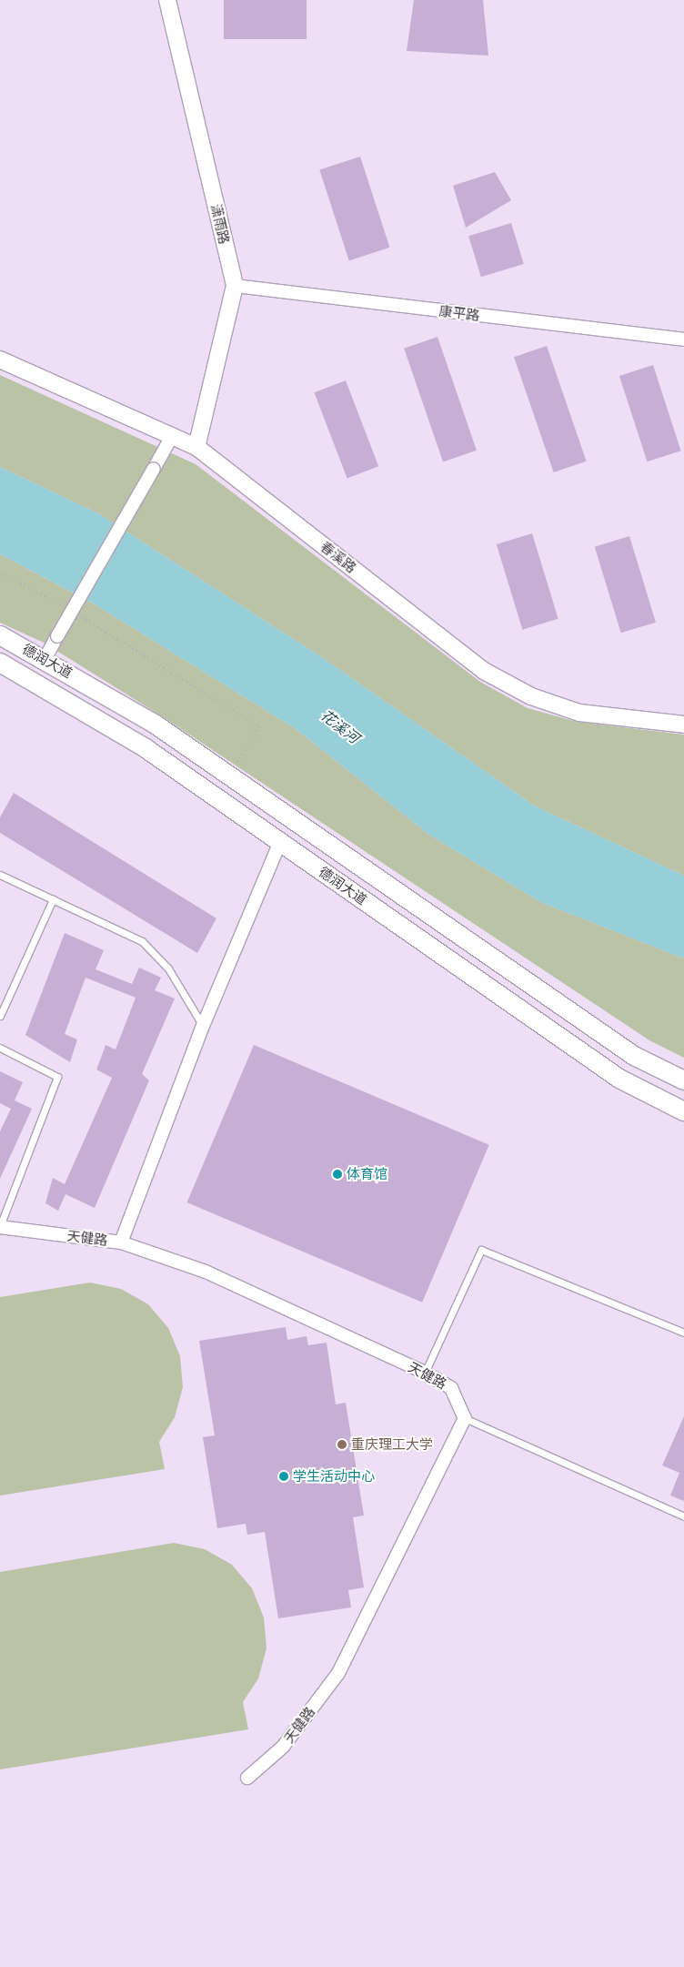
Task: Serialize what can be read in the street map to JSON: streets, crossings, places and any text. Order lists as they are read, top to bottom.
{
  "streets": {
    "main road": ["德润大道"],
    "street": [
      "潇雨路",
      "康平路",
      "春溪路",
      "天健路"
    ]
  },
  "crossings": [
    ["潇雨路", "康平路"],
    ["潇雨路", "春溪路"]
  ],
  "water": ["花溪河"],
  "places": ["体育馆", "重庆理工大学", "学生活动中心"]
}
